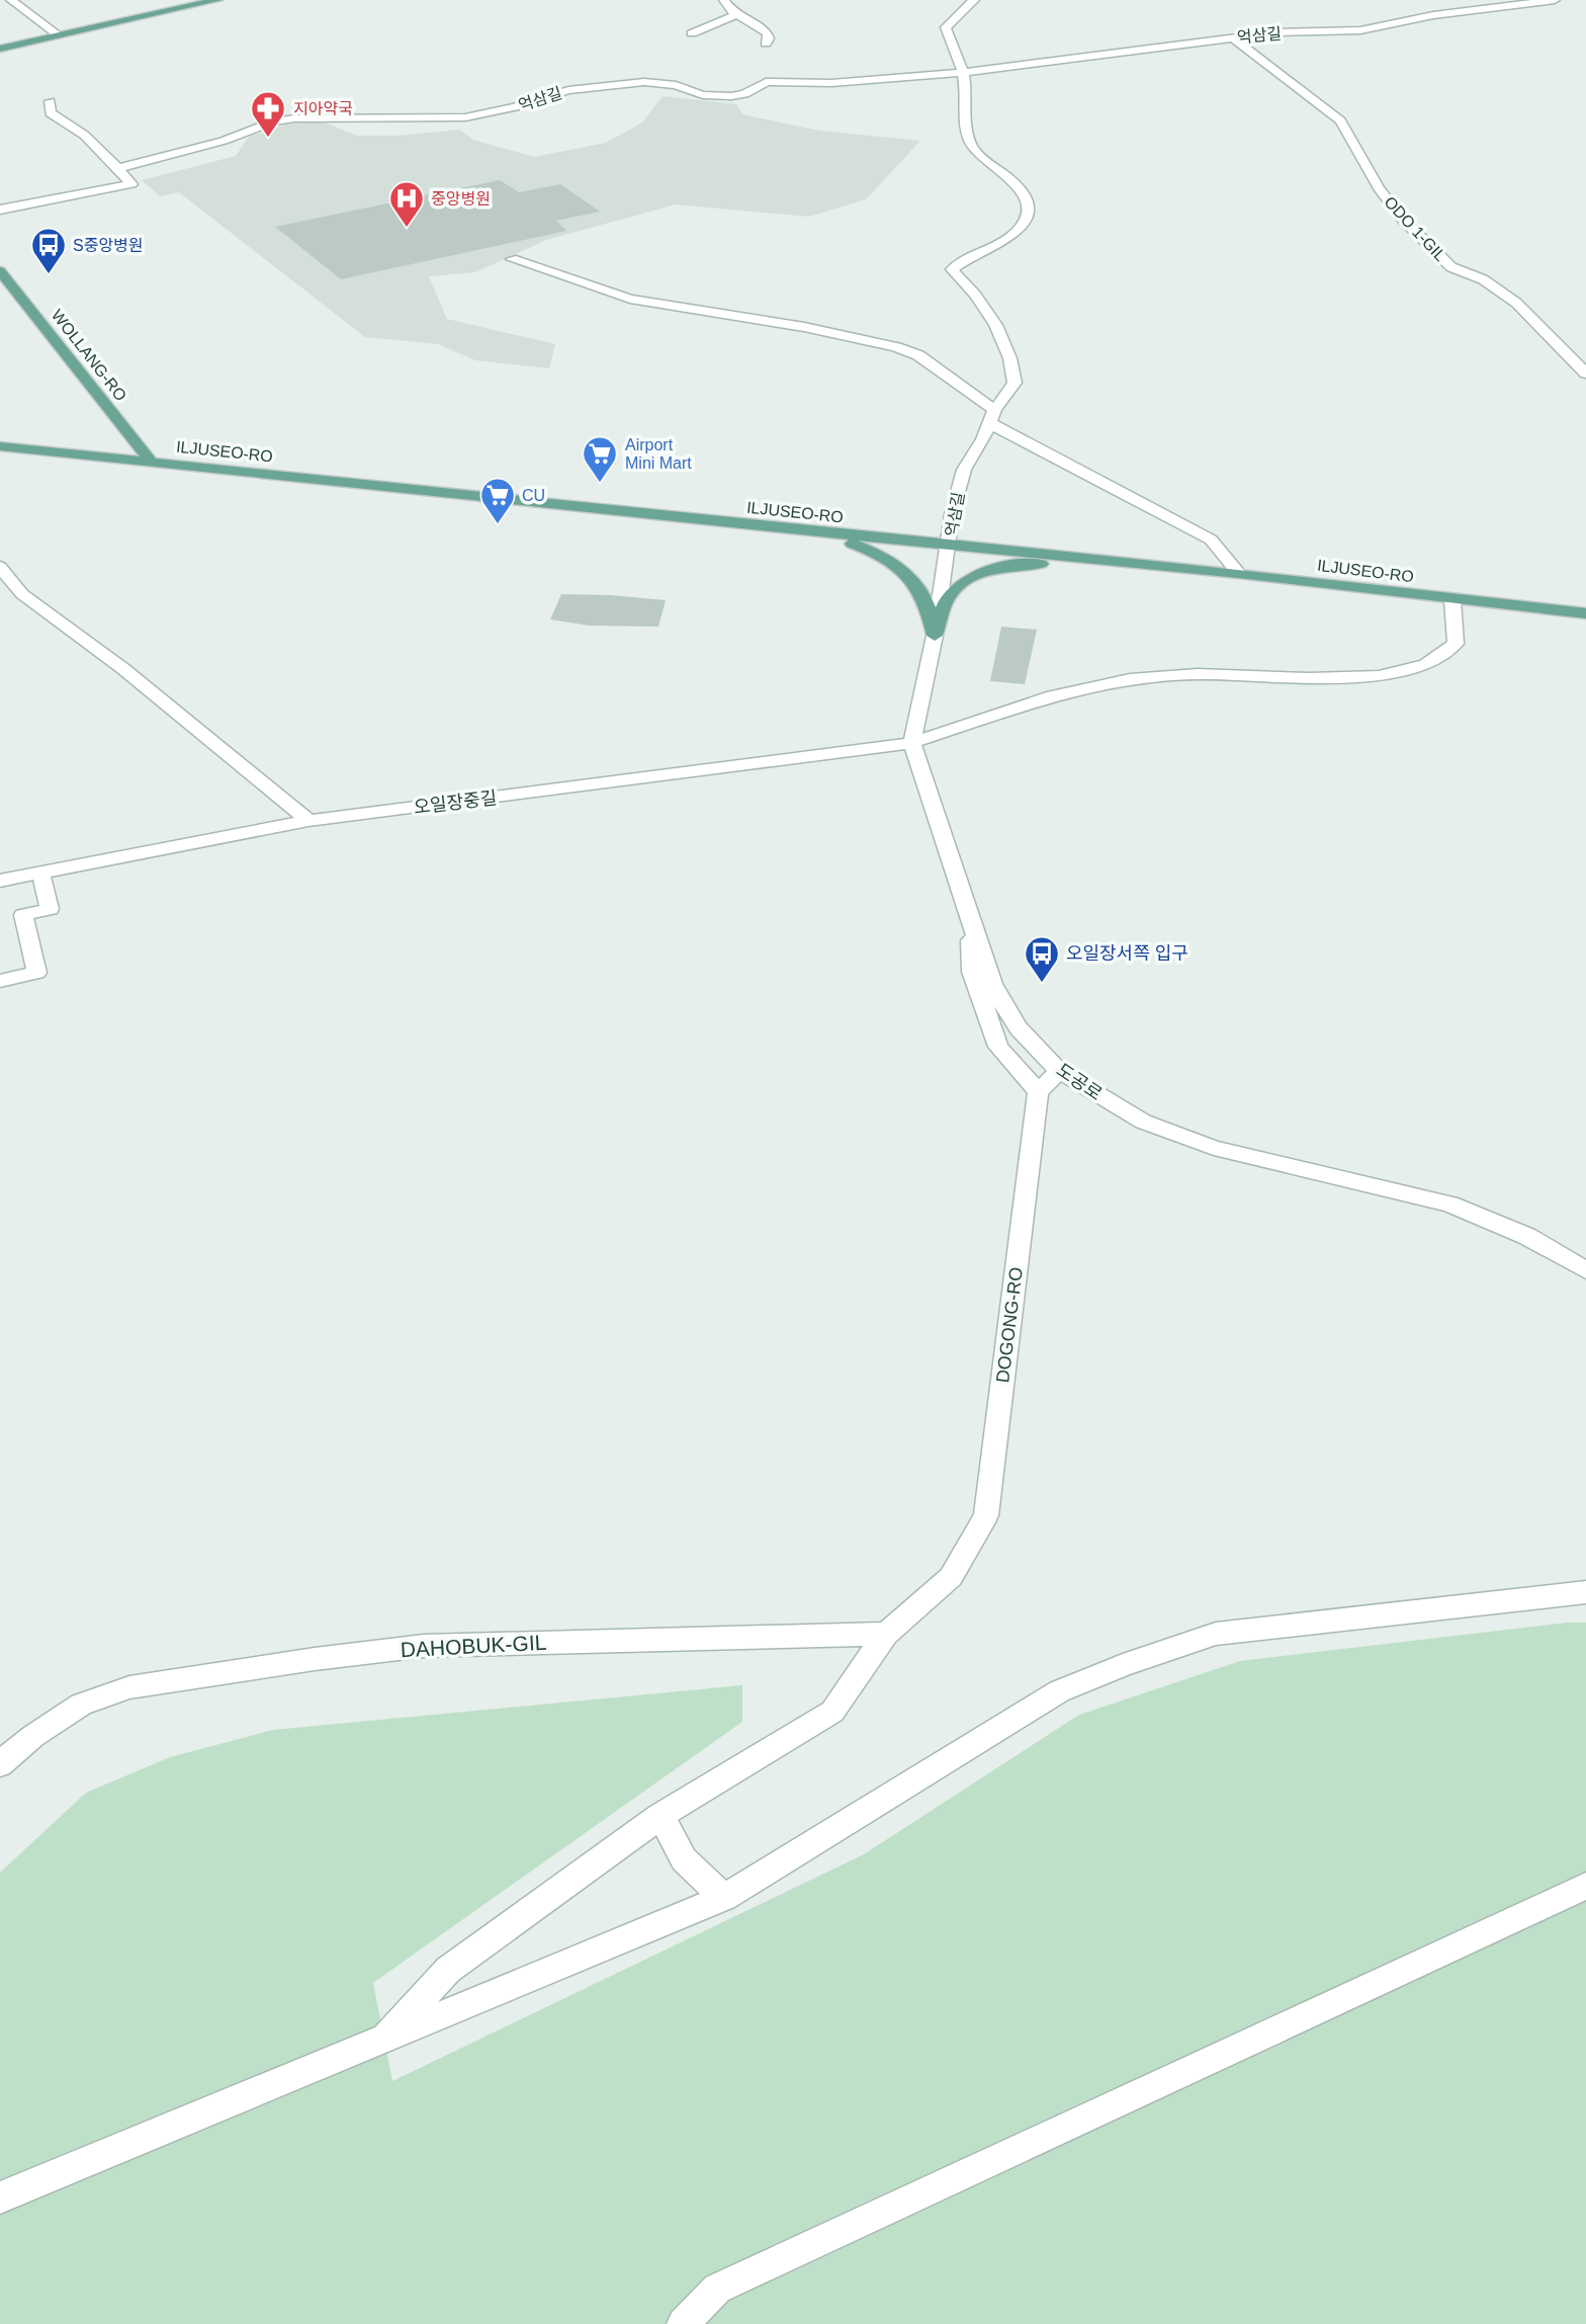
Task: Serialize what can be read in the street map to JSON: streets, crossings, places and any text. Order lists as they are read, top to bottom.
{
  "streets": {
    "main road": ["WOLLANG-RO", "ILJUSEO-RO"],
    "street": [
      "억삼길",
      "ODO 1-GIL",
      "오일장중길",
      "도공로",
      "DOGONG-RO",
      "DAHOBUK-GIL"
    ]
  },
  "crossings": [
    ["억삼길", "ODO 1-GIL"],
    ["억삼길", "ILJUSEO-RO"],
    ["WOLLANG-RO", "ILJUSEO-RO"],
    ["ILJUSEO-RO", "오일장중길"],
    ["오일장중길", "도공로"],
    ["DOGONG-RO", "DAHOBUK-GIL"]
  ],
  "places": {
    "pharmacy": ["지아약국"],
    "hospital": ["중앙병원"],
    "bus stop": ["S중앙병원", "오일장서쪽 입구"],
    "supermarket": ["Airport Mini Mart", "CU"]
  }
}
